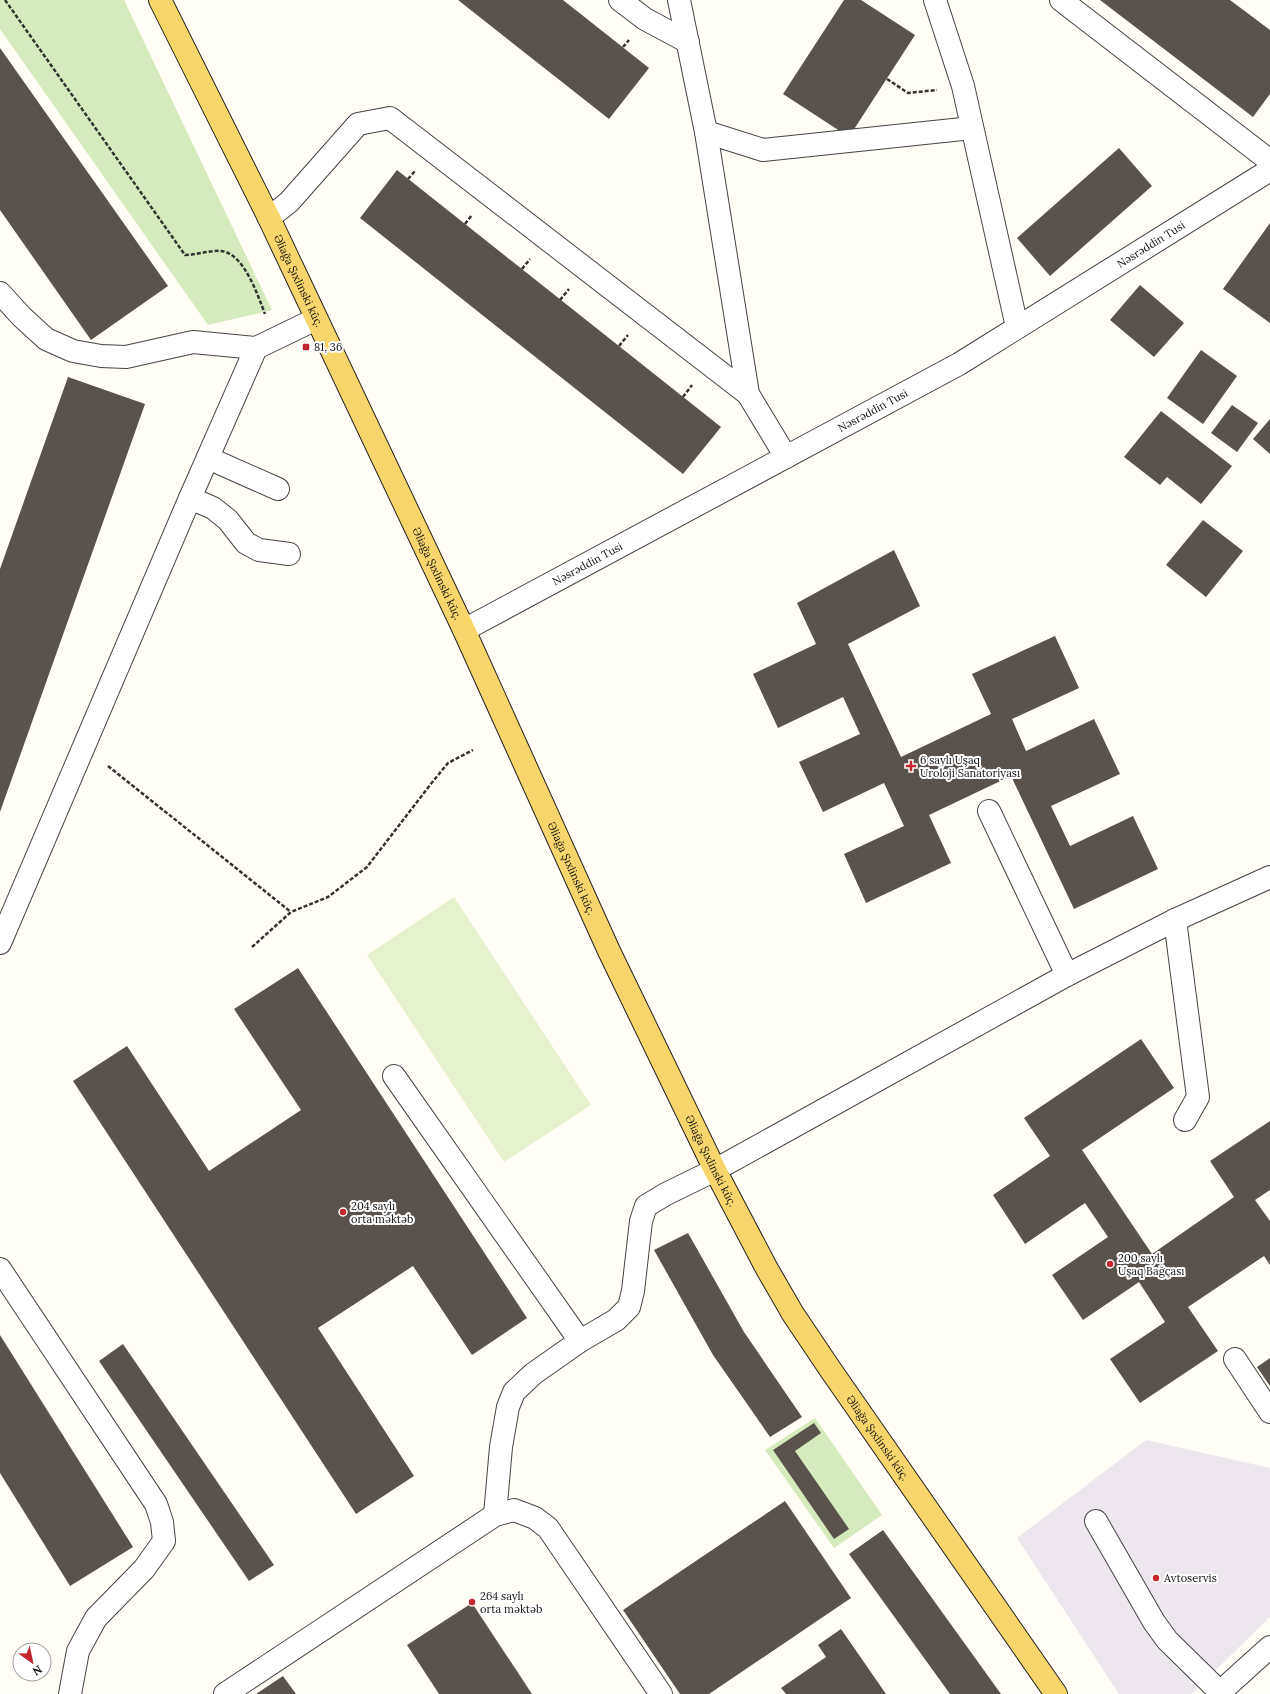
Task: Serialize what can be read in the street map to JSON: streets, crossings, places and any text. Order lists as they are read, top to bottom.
{
  "streets": {
    "main road": ["Əliağa Şıxlinski küç."],
    "street": ["Nəsrəddin Tusi"]
  },
  "crossings": [
    ["Nəsrəddin Tusi", "Əliağa Şıxlinski küç."]
  ],
  "places": {
    "transit": ["81, 36"],
    "health": ["6 saylı Uşaq Uroloji Sanatoriyası"],
    "other": [
      "204 saylı orta məktəb",
      "200 saylı Uşaq Bağçası",
      "Avtoservis",
      "264 saylı orta məktəb"
    ]
  },
  "north": "bottom right"
}
